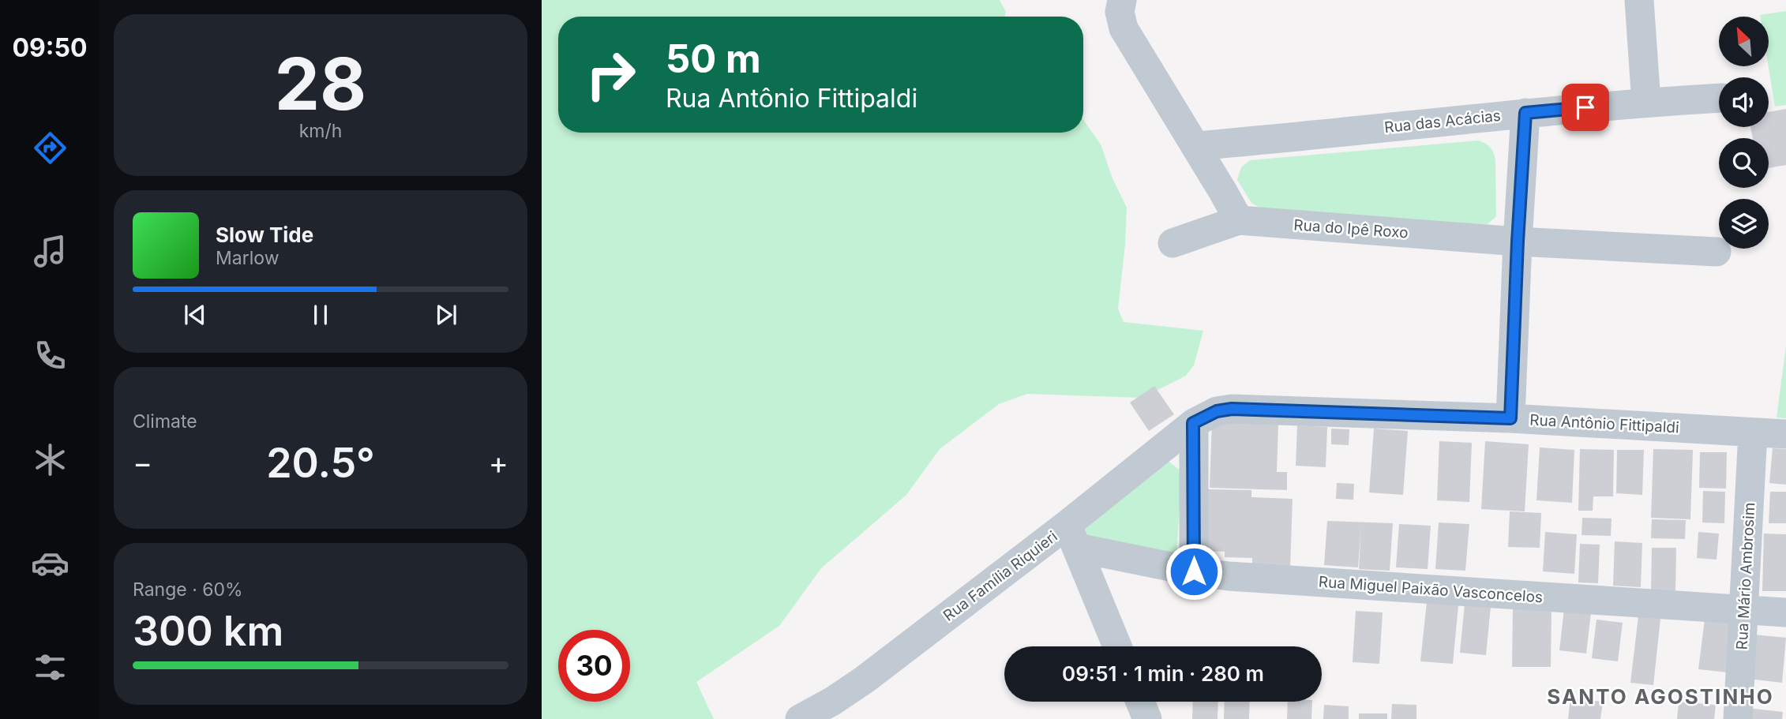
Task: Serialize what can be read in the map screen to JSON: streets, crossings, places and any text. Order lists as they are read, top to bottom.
{
  "streets": {
    "street": [
      "Rua das Acácias",
      "Rua do Ipê Roxo",
      "Rua Antônio Fittipaldi",
      "Rua Família Riquieri",
      "Rua Mário Ambrosim",
      "Rua Miguel Paixão Vasconcelos"
    ]
  },
  "crossings": [
    ["Rua Antônio Fittipaldi", "Rua Família Riquieri"],
    ["Rua Antônio Fittipaldi", "Rua Mário Ambrosim"],
    ["Rua Família Riquieri", "Rua Miguel Paixão Vasconcelos"],
    ["Rua Mário Ambrosim", "Rua Miguel Paixão Vasconcelos"]
  ],
  "districts": ["SANTO AGOSTINHO"],
  "north": "top left",
  "page": {
    "tabs": "09:50",
    "tile": [
      ["28", "km/h"],
      "Climate",
      ["Range · 60%", "300 km"]
    ],
    "turn": ["50 m", "Rua Antônio Fittipaldi"],
    "song": ["Slow Tide", "Marlow"],
    "heat": ["−", "20.5°", "+"],
    "limit": "30",
    "trip": "09:51 · 1 min · 280 m"
  }
}
